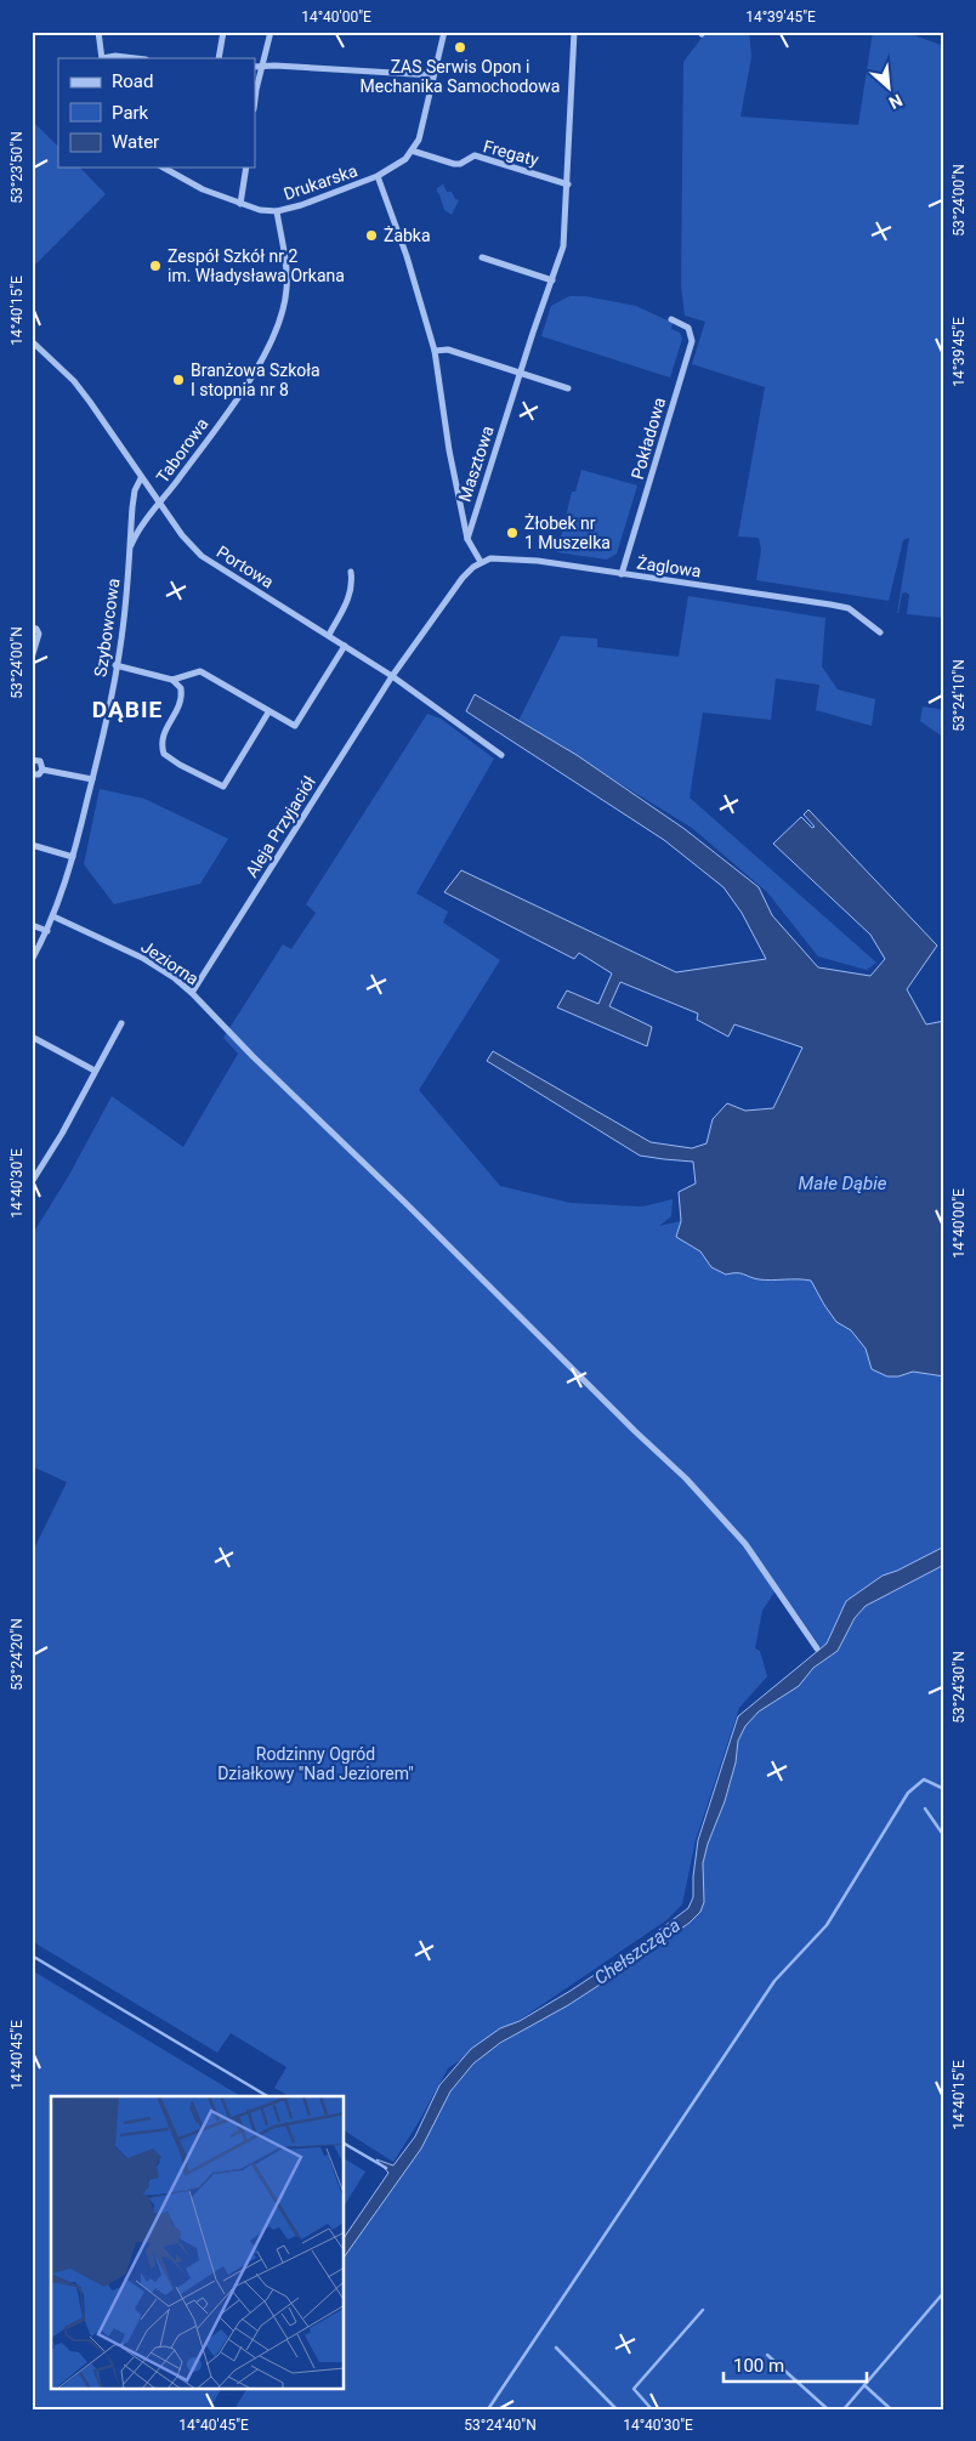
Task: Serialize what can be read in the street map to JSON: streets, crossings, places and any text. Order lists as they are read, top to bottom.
{
  "streets": {
    "street": [
      "Fregaty",
      "Drukarska",
      "Pokładowa",
      "Taborowa",
      "Masztowa",
      "Portowa",
      "Żaglowa",
      "Szybowcowa",
      "Aleja Przyjaciół",
      "Jeziorna"
    ]
  },
  "crossings": [
    ["Fregaty", "Drukarska"],
    ["Drukarska", "Taborowa"],
    ["Pokładowa", "Żaglowa"],
    ["Taborowa", "Portowa"],
    ["Taborowa", "Szybowcowa"],
    ["Portowa", "Szybowcowa"],
    ["Portowa", "Aleja Przyjaciół"],
    ["Szybowcowa", "Jeziorna"],
    ["Aleja Przyjaciół", "Jeziorna"]
  ],
  "districts": ["DĄBIE"],
  "water": ["Małe Dąbie", "Chełszcząca"],
  "parks": ["Rodzinny Ogród Działkowy \"Nad Jeziorem\""],
  "places": [
    "ZAS Serwis Opon i Mechanika Samochodowa",
    "Żabka",
    "Zespół Szkół nr 2 im. Władysława Orkana",
    "Branżowa Szkoła I stopnia nr 8",
    "Żłobek nr 1 Muszelka"
  ],
  "legend": ["Road", "Park", "Water"],
  "scale_bar": "100 m",
  "north": "bottom right",
  "coordinates": [
    "14°40'00\"E",
    "14°39'45\"E",
    "53°23'50\"N",
    "53°24'00\"N",
    "14°40'15\"E",
    "53°24'10\"N",
    "14°40'30\"E",
    "53°24'20\"N",
    "53°24'30\"N",
    "14°40'45\"E",
    "53°24'40\"N"
  ]
}
